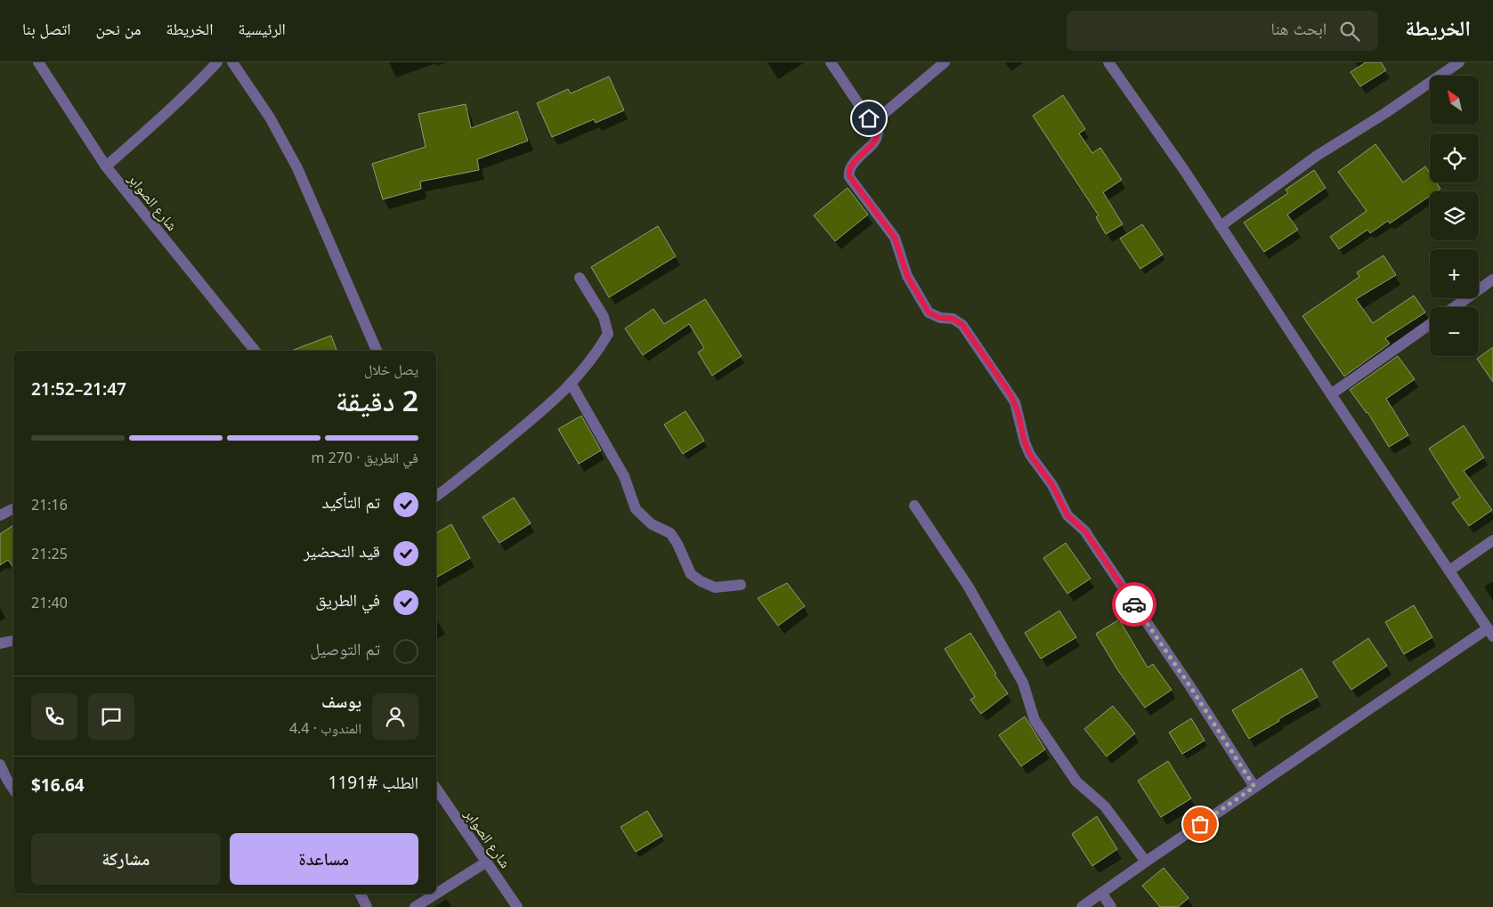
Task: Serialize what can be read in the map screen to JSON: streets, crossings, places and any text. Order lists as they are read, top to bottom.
{
  "streets": {
    "street": ["شارع الصوابر"]
  },
  "north": "top left",
  "page": {
    "header": "الخريطة",
    "search": "ابحث هنا",
    "nav": [
      "الرئيسية",
      "الخريطة",
      "من نحن",
      "اتصل بنا"
    ],
    "map_buttons": ["+", "−"],
    "heading": ["2 دقيقة", "يصل خلال", "21:47–21:52"],
    "panel": [
      "يوسف",
      "المندوب · 4.4",
      "الطلب #1191",
      "$16.64"
    ],
    "bar": "في الطريق · 270 m",
    "list": [
      ["تم التأكيد", "21:16"],
      ["قيد التحضير", "21:25"],
      ["في الطريق", "21:40"],
      "تم التوصيل"
    ],
    "buttons": ["مساعدة", "مشاركة"]
  }
}
